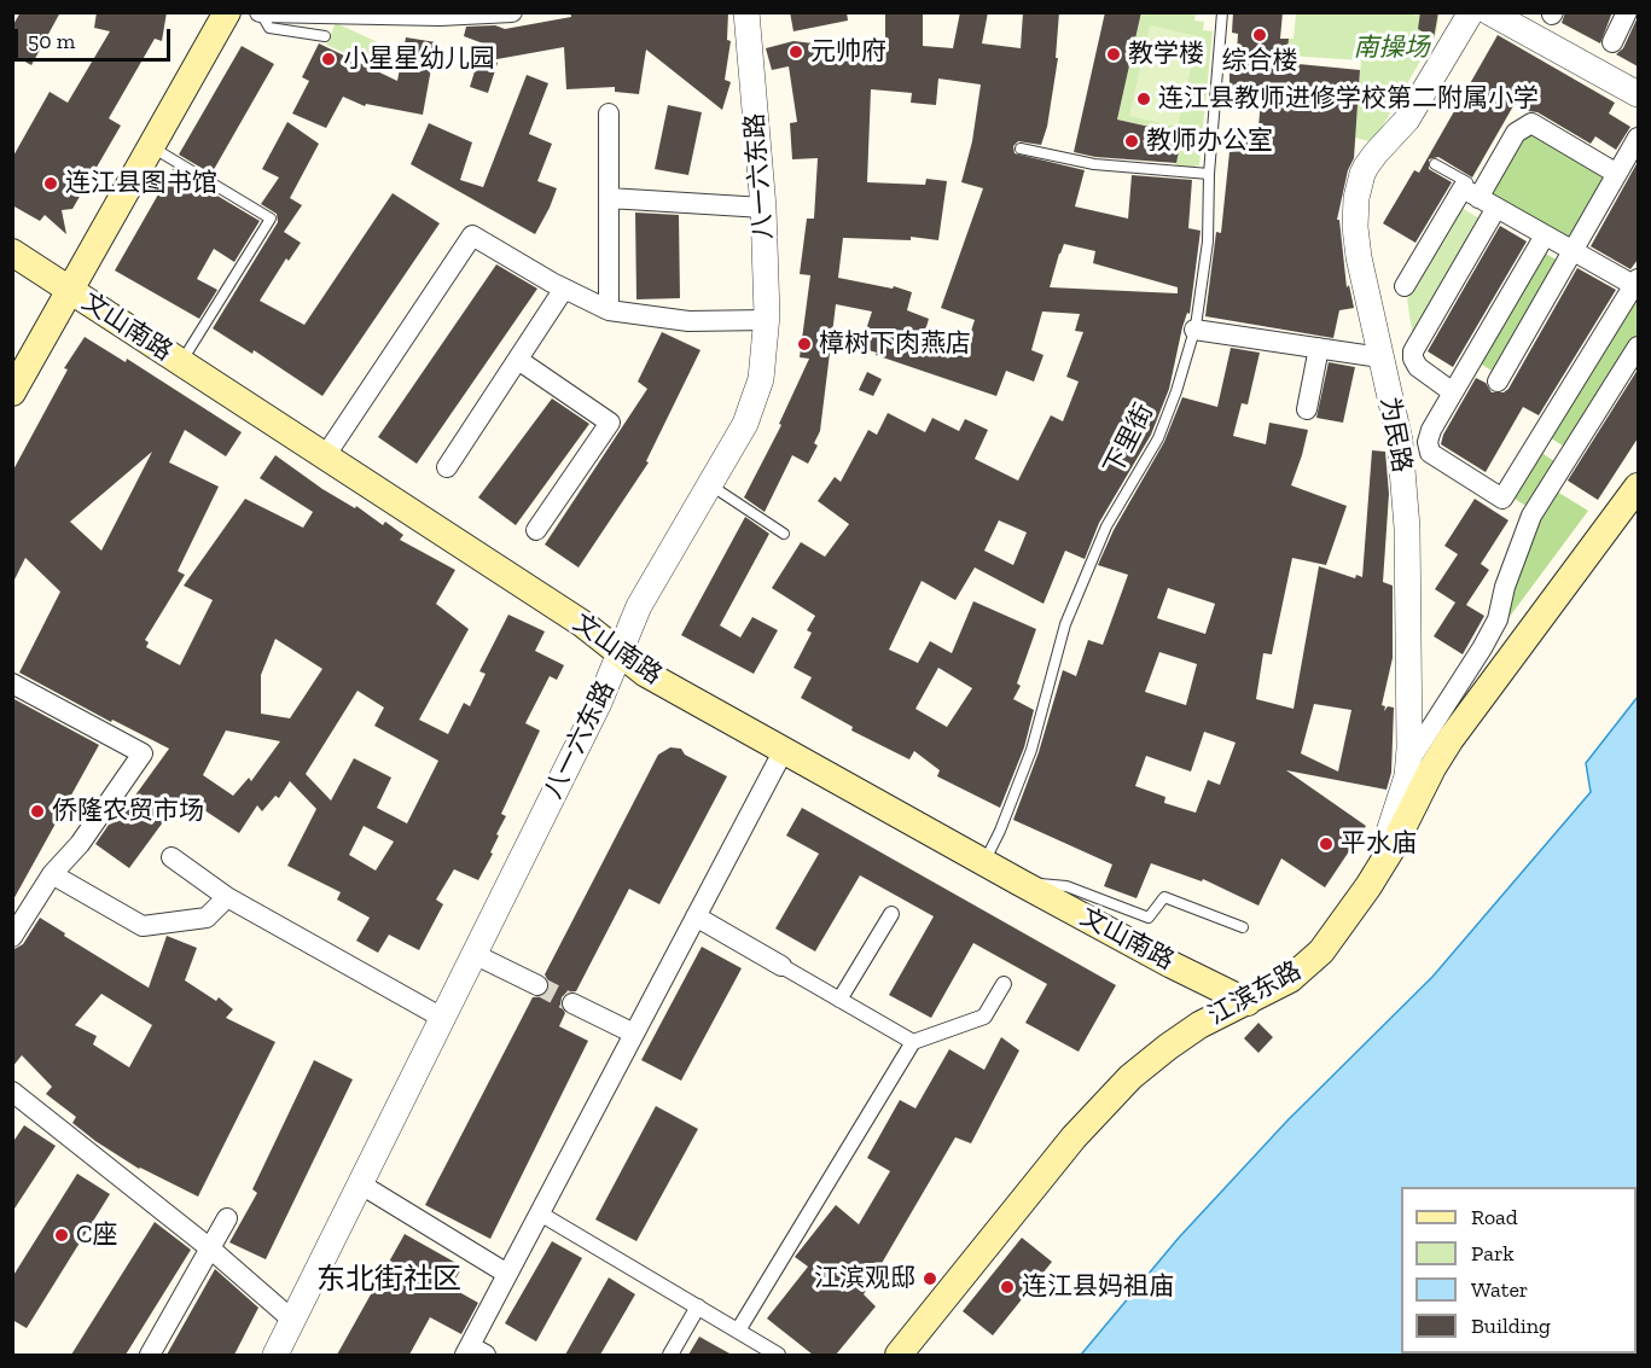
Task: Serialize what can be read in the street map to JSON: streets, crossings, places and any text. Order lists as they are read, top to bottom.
{
  "streets": {
    "main road": ["文山南路", "江滨东路"],
    "street": ["八一六东路", "为民路"],
    "lane": ["下里街"]
  },
  "crossings": [
    ["八一六东路", "文山南路"],
    ["文山南路", "下里街"],
    ["文山南路", "江滨东路"],
    ["为民路", "江滨东路"]
  ],
  "districts": ["东北街社区"],
  "parks": ["南操场"],
  "places": [
    "综合楼",
    "元帅府",
    "教学楼",
    "小星星幼儿园",
    "连江县教师进修学校第二附属小学",
    "教师办公室",
    "连江县图书馆",
    "樟树下肉燕店",
    "侨隆农贸市场",
    "平水庙",
    "C座",
    "江滨观邸",
    "连江县妈祖庙"
  ],
  "legend": [
    "Road",
    "Park",
    "Water",
    "Building"
  ],
  "scale_bar": "50 m"
}
